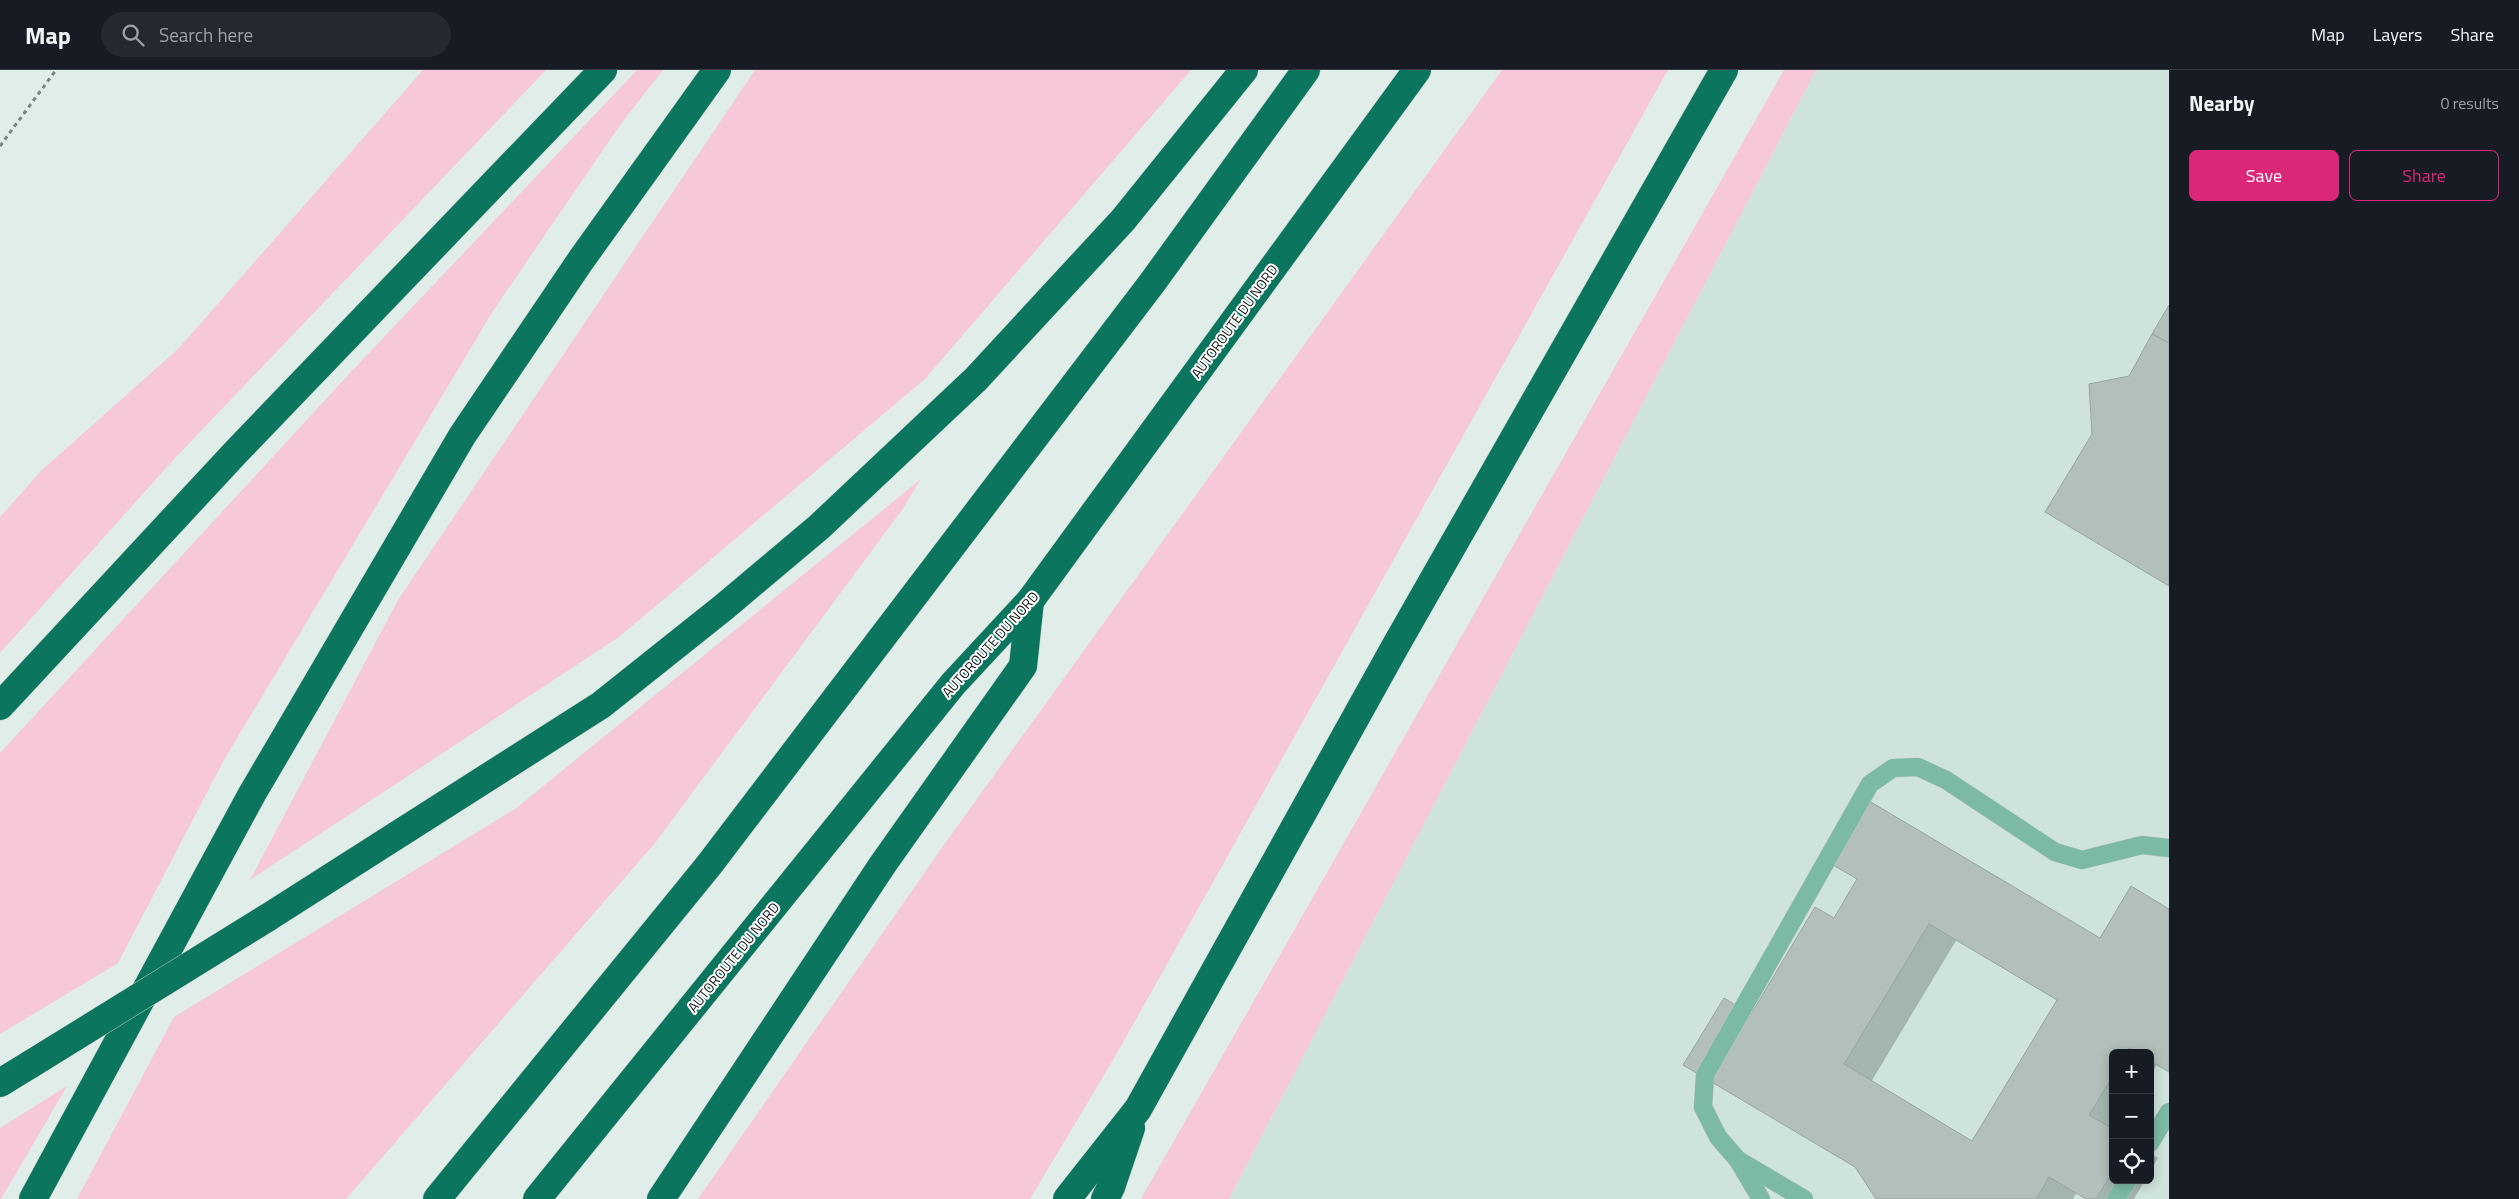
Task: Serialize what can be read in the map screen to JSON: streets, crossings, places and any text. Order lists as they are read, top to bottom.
{
  "streets": {
    "highway": ["AUTOROUTE DU NORD"]
  },
  "page": {
    "header": "Map",
    "search": "Search here",
    "nav": ["Map", "Layers", "Share"],
    "heading": ["Nearby", "0 results"],
    "buttons": ["Save", "Share"],
    "map_buttons": ["+", "−"]
  }
}
